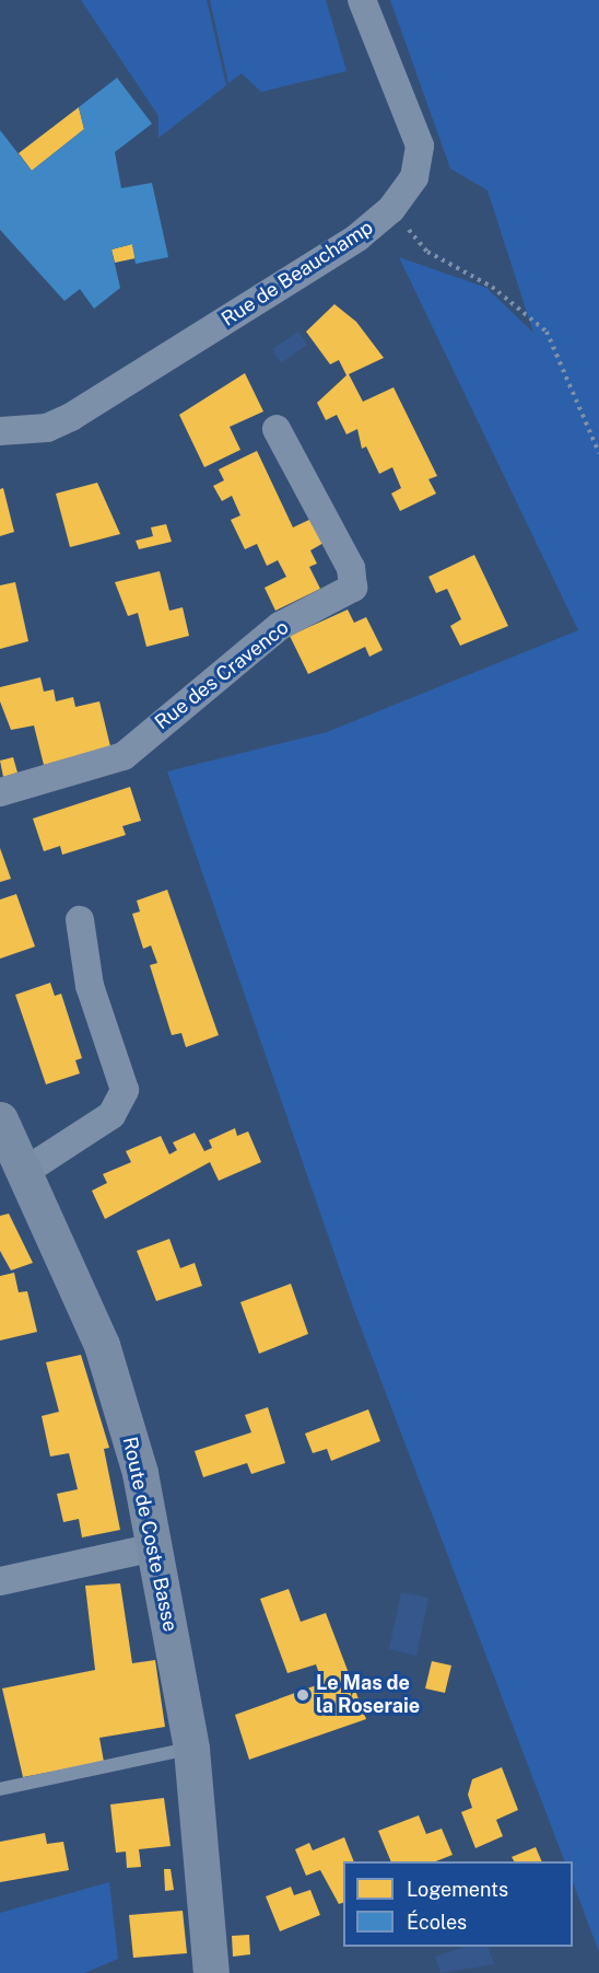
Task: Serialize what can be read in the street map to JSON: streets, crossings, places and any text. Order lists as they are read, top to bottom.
{
  "streets": {
    "street": ["Rue de Beauchamp", "Rue des Cravenco", "Route de Coste Basse"]
  },
  "places": ["Le Mas de la Roseraie"],
  "legend": ["Logements", "Écoles"]
}
